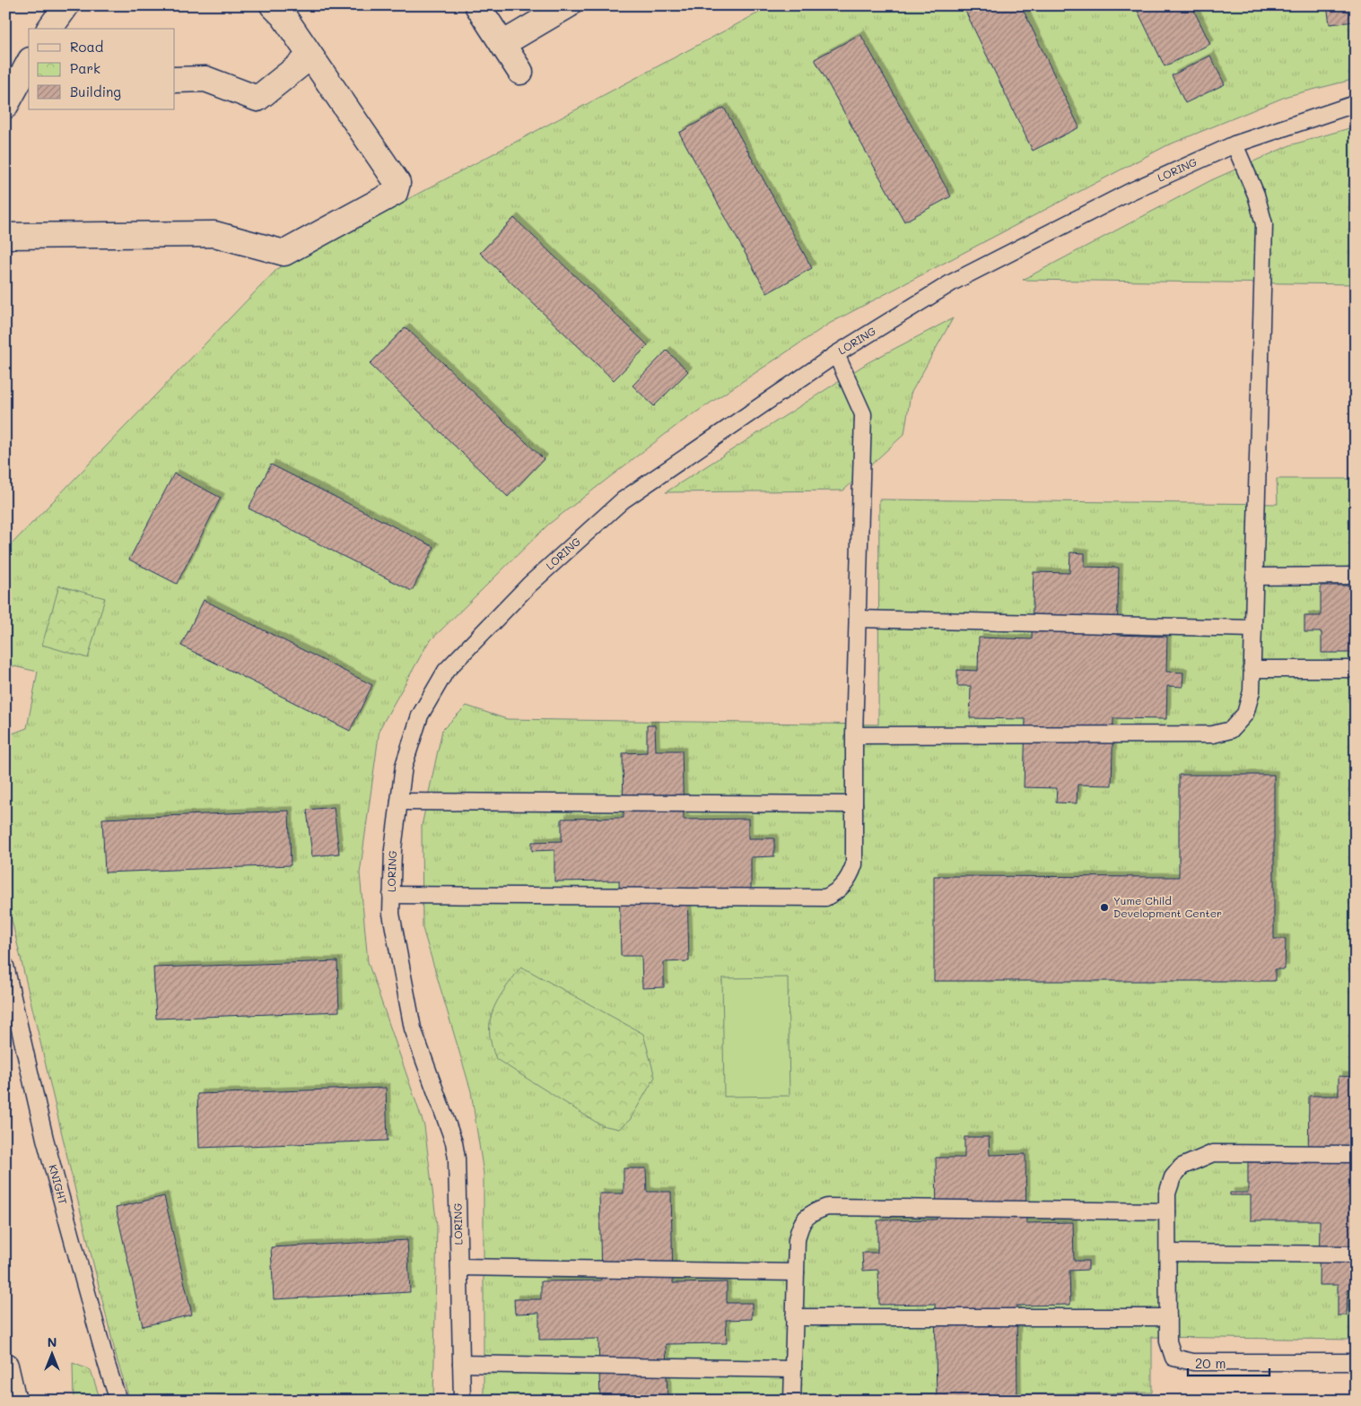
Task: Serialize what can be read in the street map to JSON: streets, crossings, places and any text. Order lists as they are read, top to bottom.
{
  "streets": {
    "lane": ["LORING", "KNIGHT"]
  },
  "places": ["Yume Child Development Center"],
  "legend": ["Road", "Park", "Building"],
  "scale_bar": "20 m",
  "north": "top"
}
